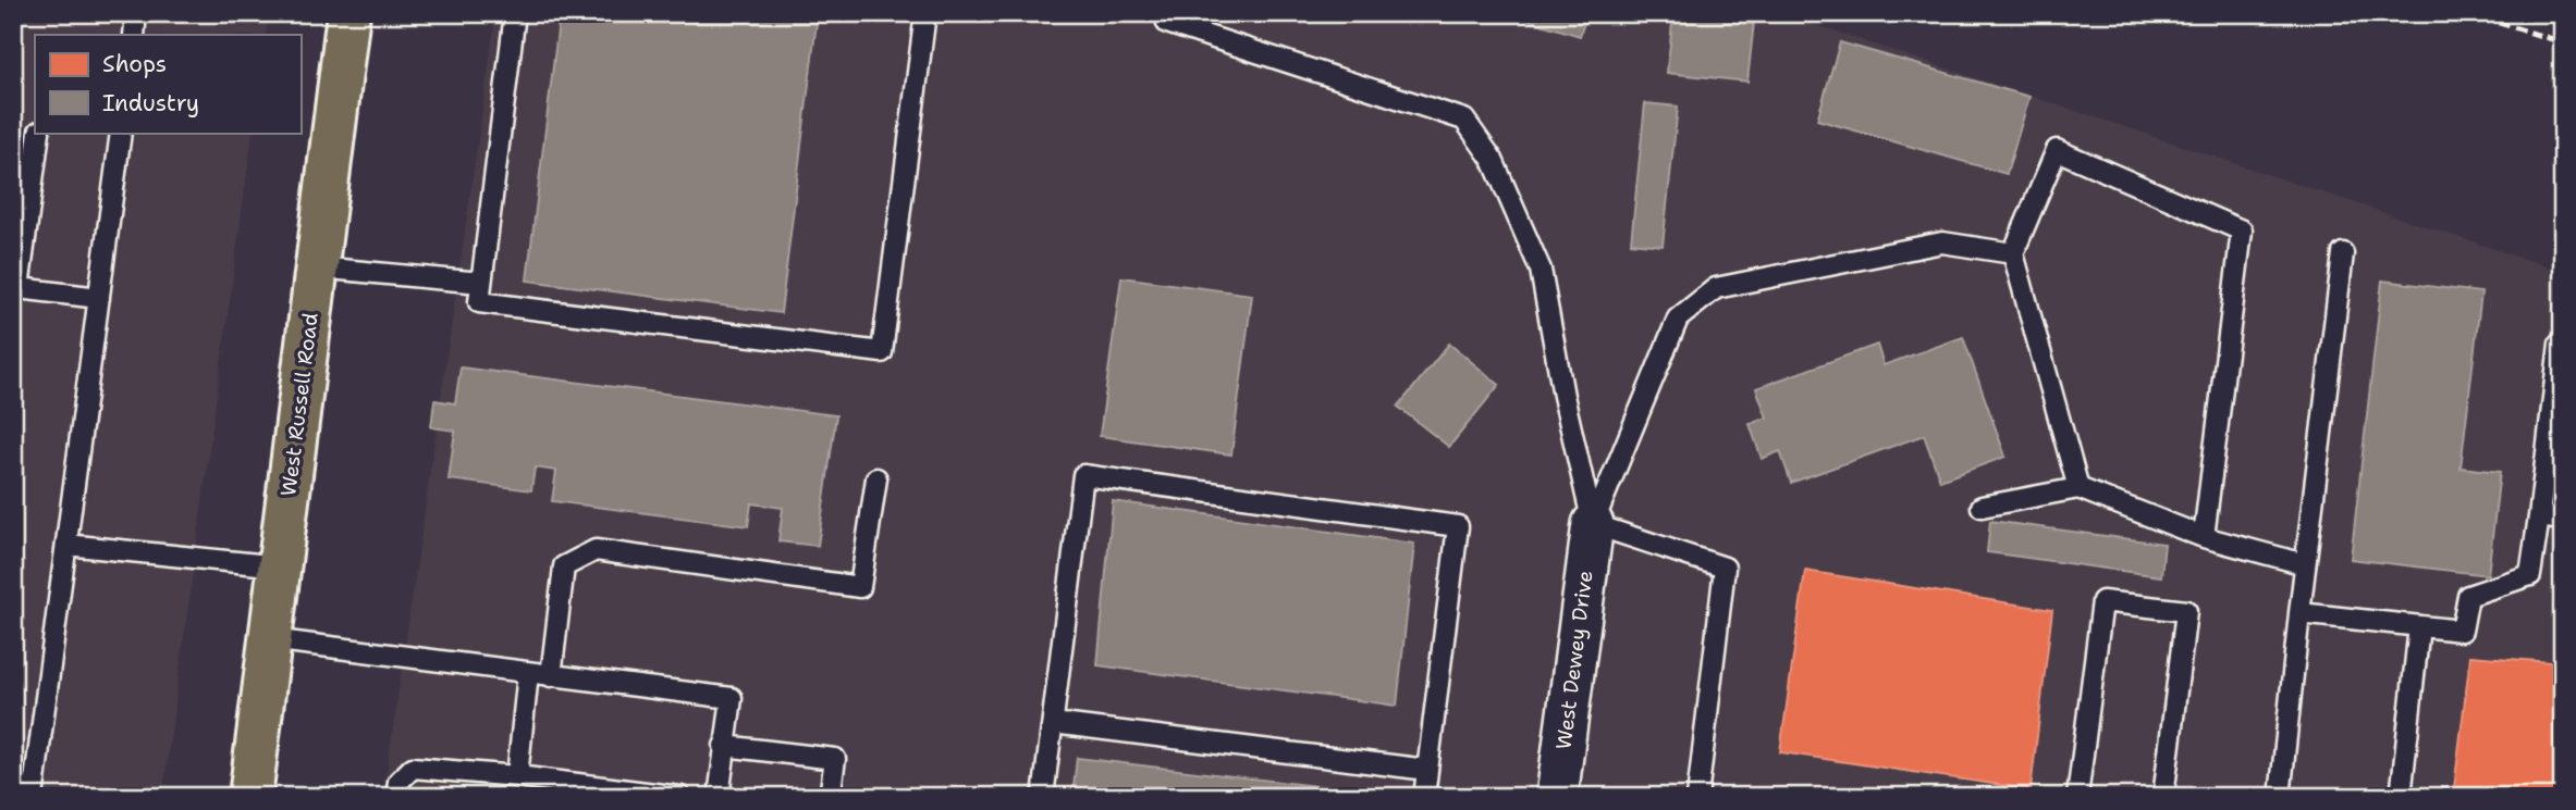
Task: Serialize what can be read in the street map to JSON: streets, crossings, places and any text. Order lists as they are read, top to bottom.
{
  "streets": {
    "main road": ["West Russell Road"],
    "street": ["West Dewey Drive"]
  },
  "legend": ["Shops", "Industry"]
}
